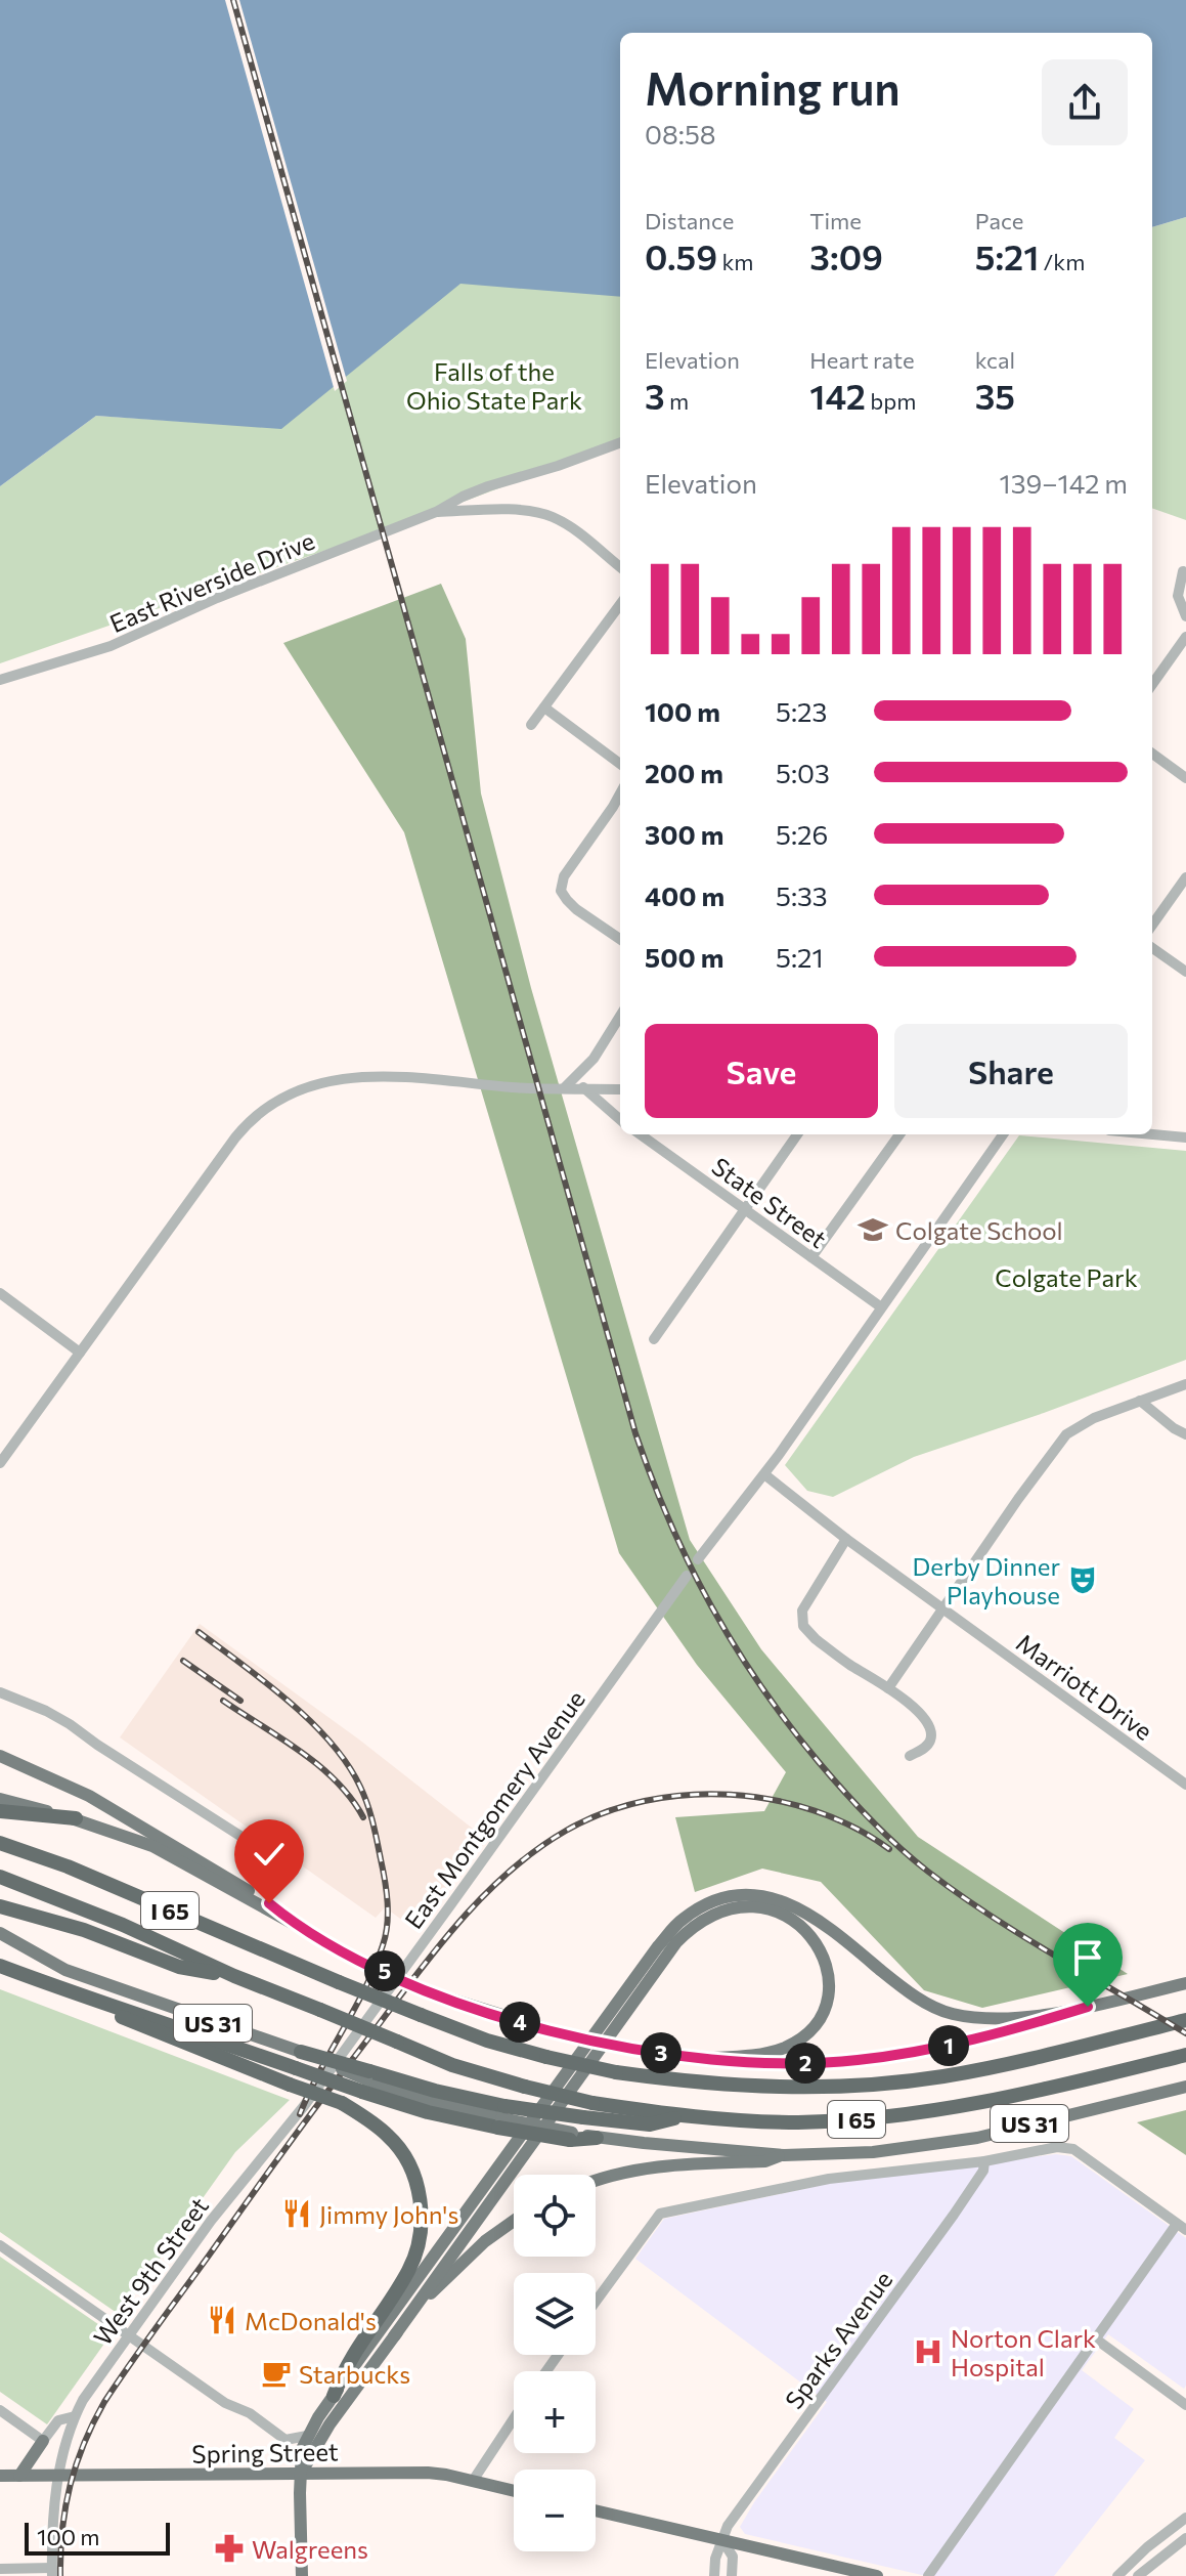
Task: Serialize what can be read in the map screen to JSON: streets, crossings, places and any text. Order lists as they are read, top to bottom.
{
  "streets": {
    "highway": ["I 65"],
    "main road": ["US 31", "Spring Street"],
    "street": [
      "East Riverside Drive",
      "State Street",
      "Marriott Drive",
      "East Montgomery Avenue",
      "West 9th Street",
      "Sparks Avenue"
    ]
  },
  "crossings": [
    ["East Montgomery Avenue", "West 9th Street"],
    ["West 9th Street", "Spring Street"]
  ],
  "parks": ["Falls of the Ohio State Park", "Colgate Park"],
  "places": {
    "school or university": ["Colgate School"],
    "theatre": ["Derby Dinner Playhouse"],
    "restaurant": ["Jimmy John's", "McDonald's"],
    "hospital": ["Norton Clark Hospital"],
    "cafe": ["Starbucks"],
    "pharmacy": ["Walgreens"]
  },
  "scale_bar": "100 m",
  "page": {
    "heading": ["Morning run", "08:58"],
    "stats": [
      ["Distance", "0.59 km"],
      ["Time", "3:09"],
      ["Pace", "5:21 /km"],
      ["Elevation", "3 m"],
      ["Heart rate", "142 bpm"],
      ["kcal", "35"]
    ],
    "chart": ["Elevation", "139–142 m"],
    "list": [
      {
        "name": "100 m",
        "note": "5:23"
      },
      {
        "name": "200 m",
        "note": "5:03"
      },
      {
        "name": "300 m",
        "note": "5:26"
      },
      {
        "name": "400 m",
        "note": "5:33"
      },
      {
        "name": "500 m",
        "note": "5:21"
      }
    ],
    "buttons": ["Save", "Share"],
    "pins": [
      "5",
      "4",
      "1",
      "3",
      "2"
    ],
    "map_buttons": ["+", "−"],
    "scale": "100 m"
  }
}
